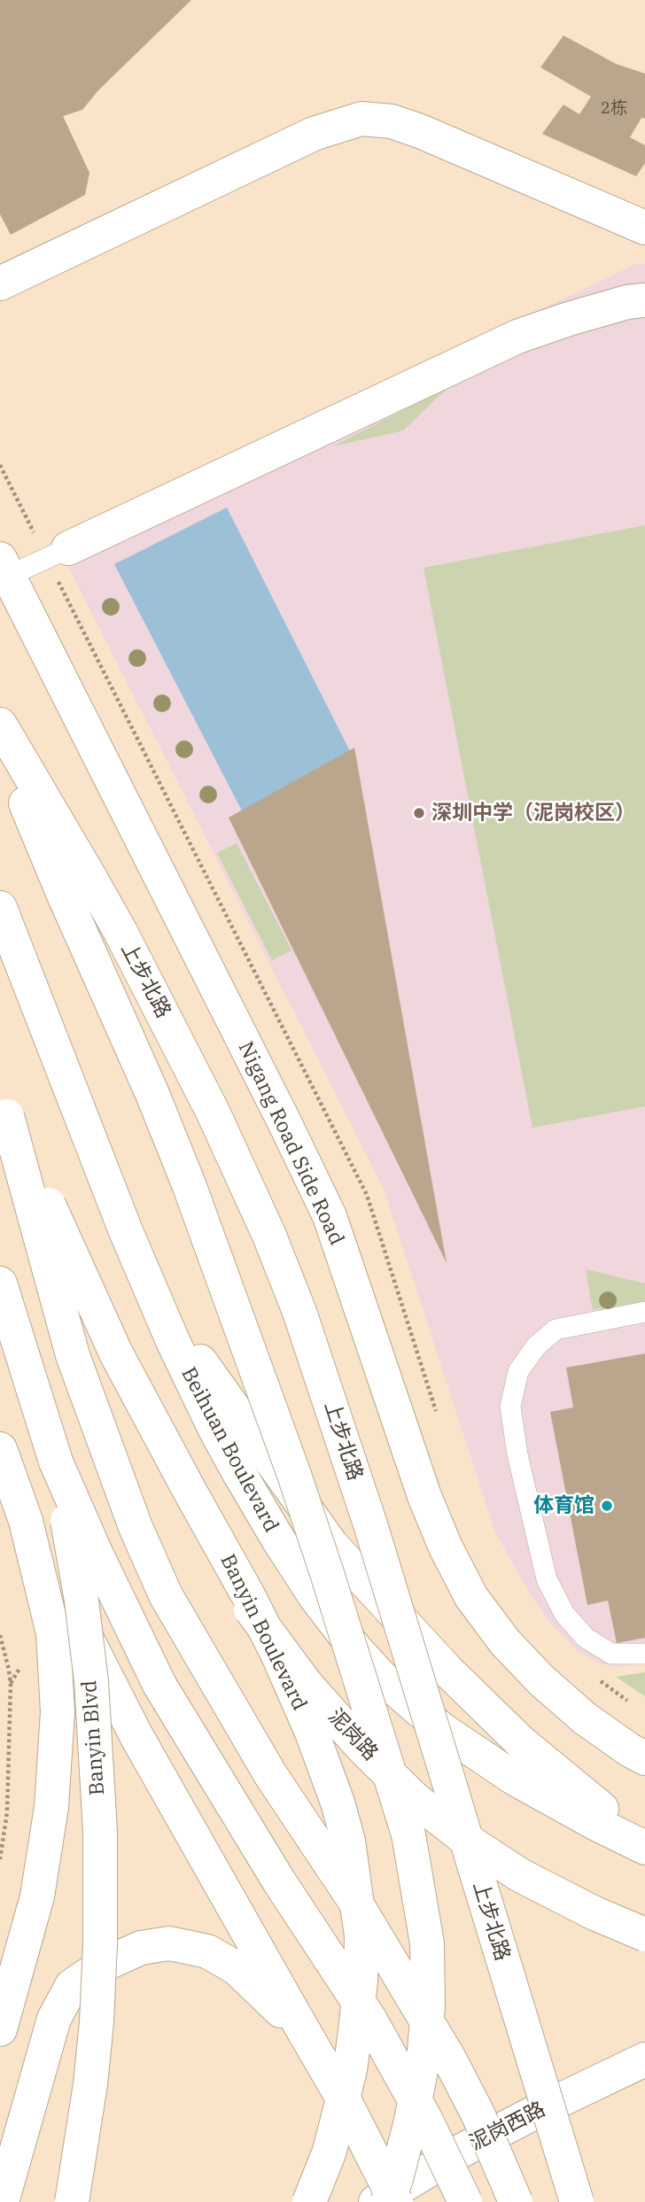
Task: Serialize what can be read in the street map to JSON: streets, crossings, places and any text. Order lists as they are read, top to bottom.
{
  "streets": {
    "main road": [
      "上步北路",
      "Nigang Road Side Road",
      "Beihuan Boulevard",
      "Banyin Boulevard",
      "泥岗路",
      "Banyin Blvd",
      "泥岗西路"
    ]
  },
  "crossings": [
    ["Banyin Boulevard", "泥岗路"]
  ],
  "places": ["深圳中学（泥岗校区）", "体育馆"],
  "house_numbers": ["2栋"]
}
